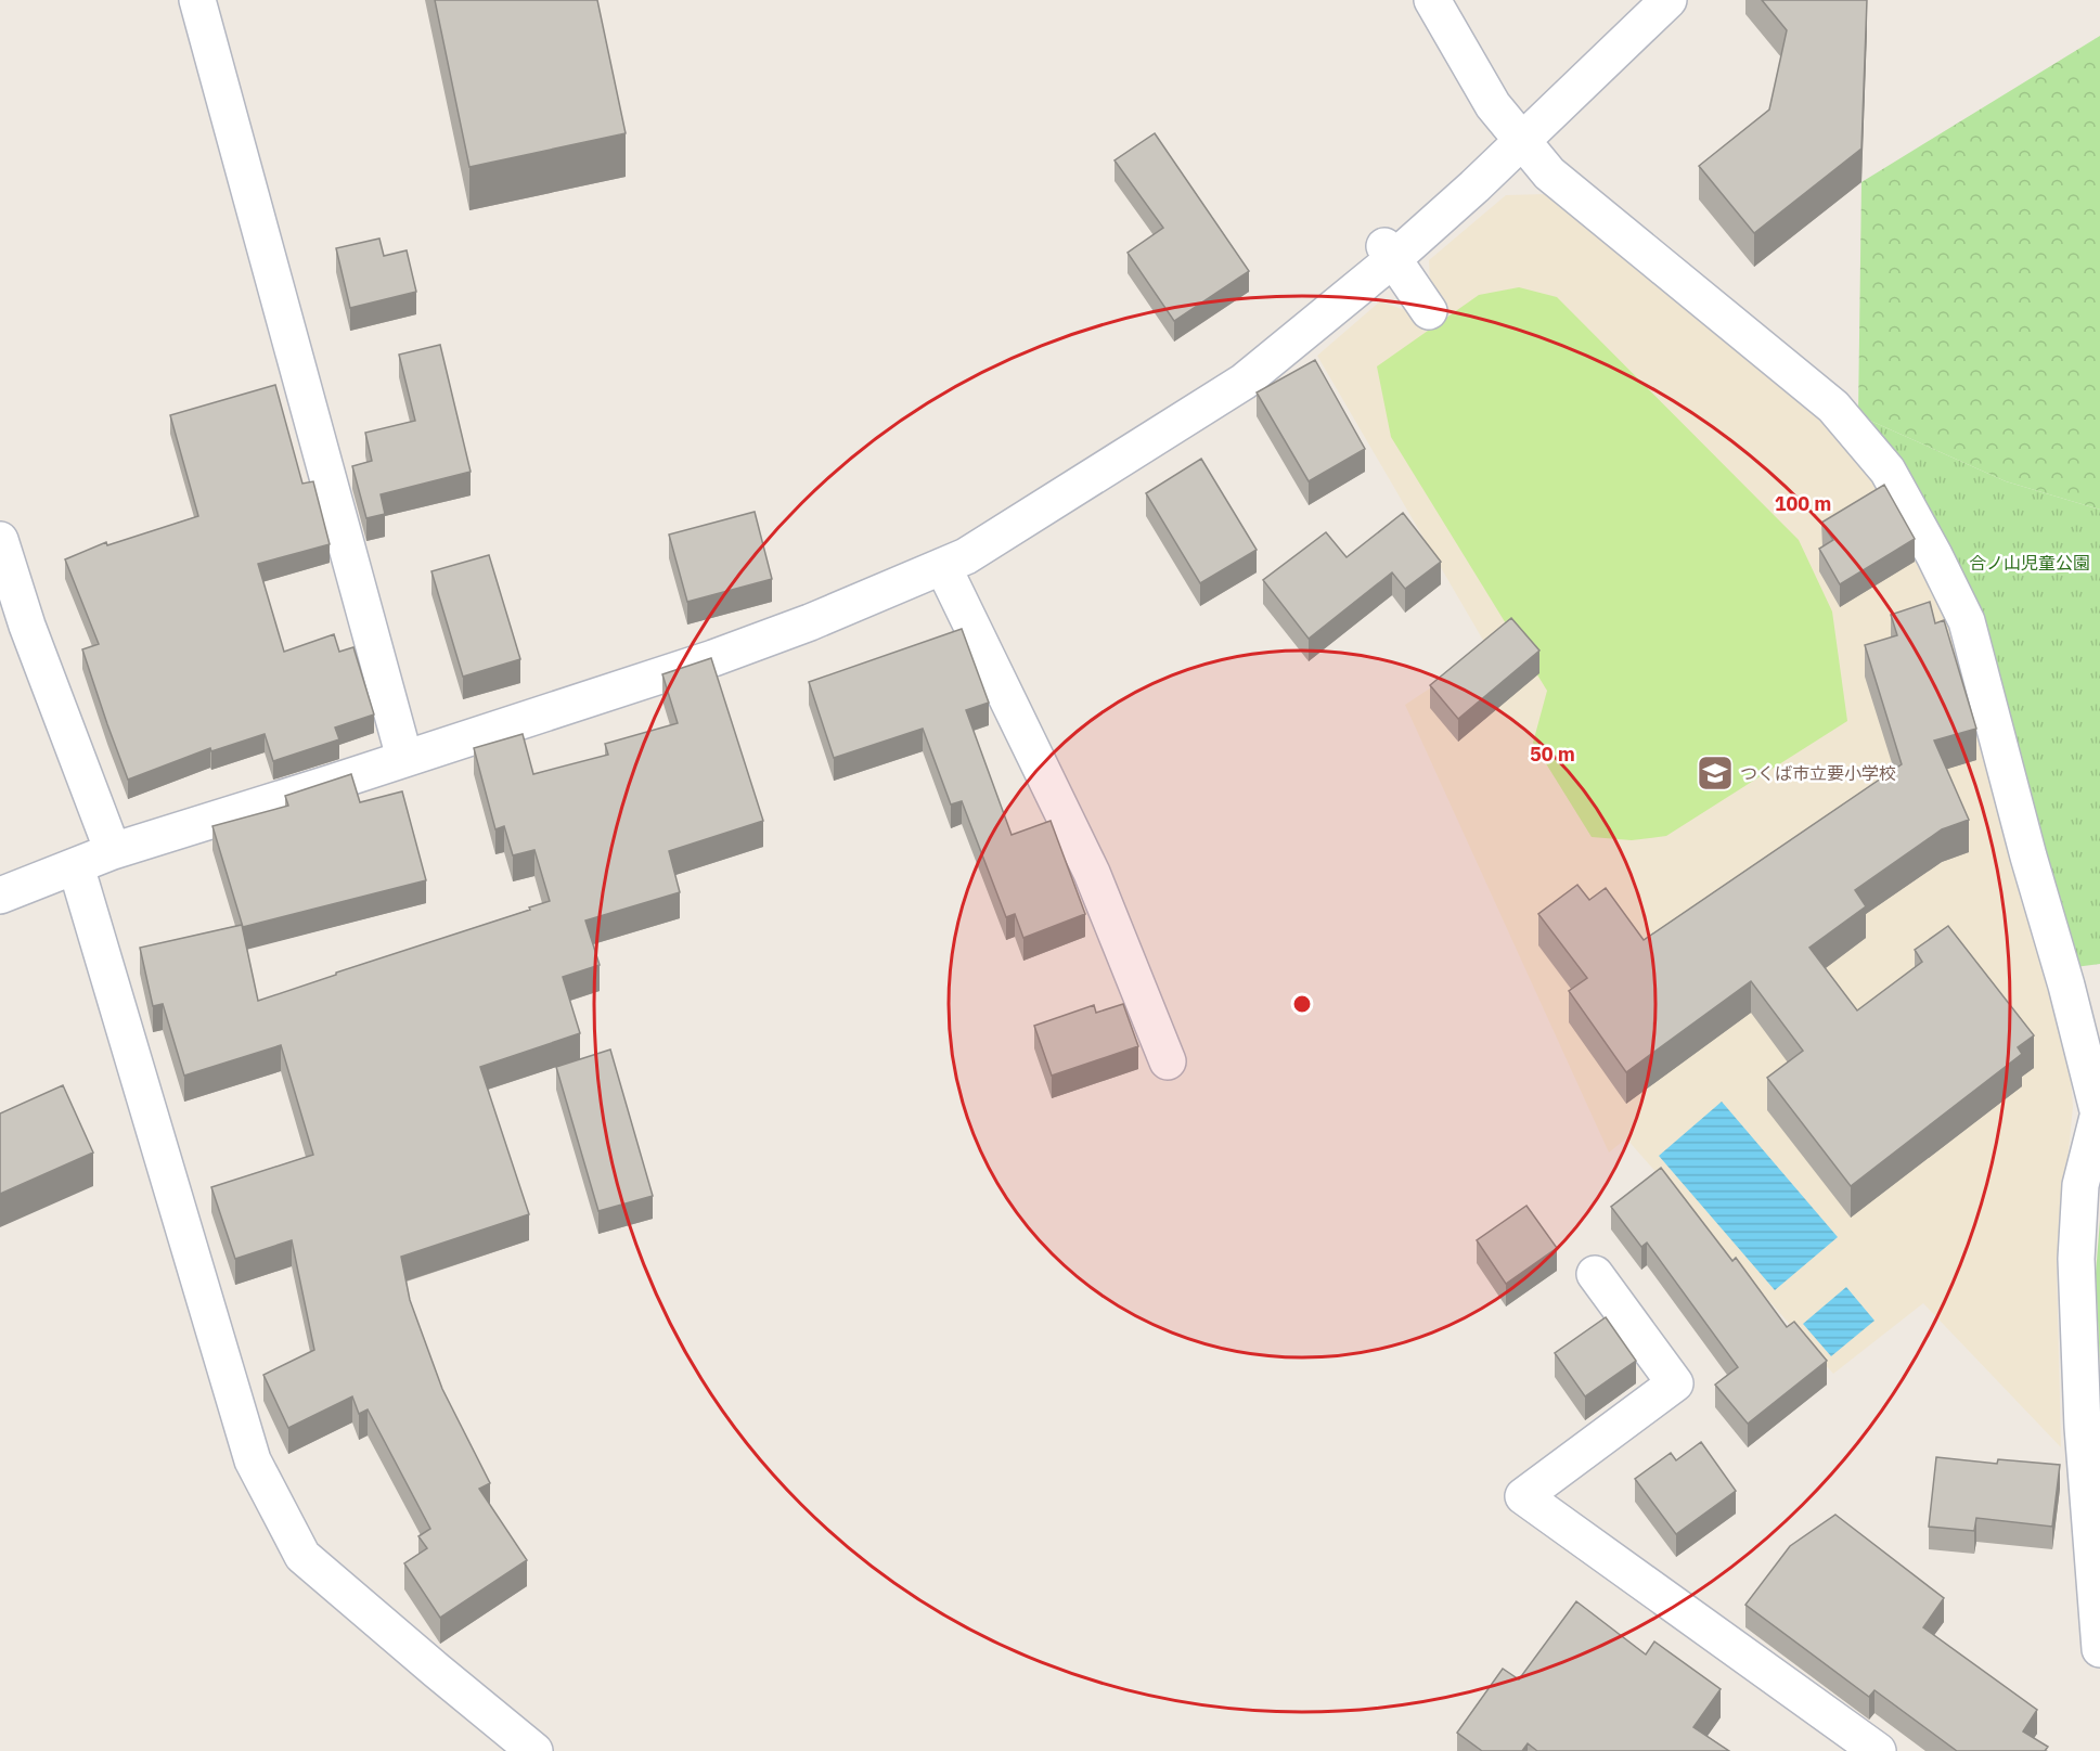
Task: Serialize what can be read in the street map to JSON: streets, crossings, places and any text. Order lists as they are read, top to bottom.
{
  "parks": ["合ノ山児童公園"],
  "places": {
    "school or university": ["つくば市立要小学校"]
  },
  "rings": ["100 m", "50 m"]
}
